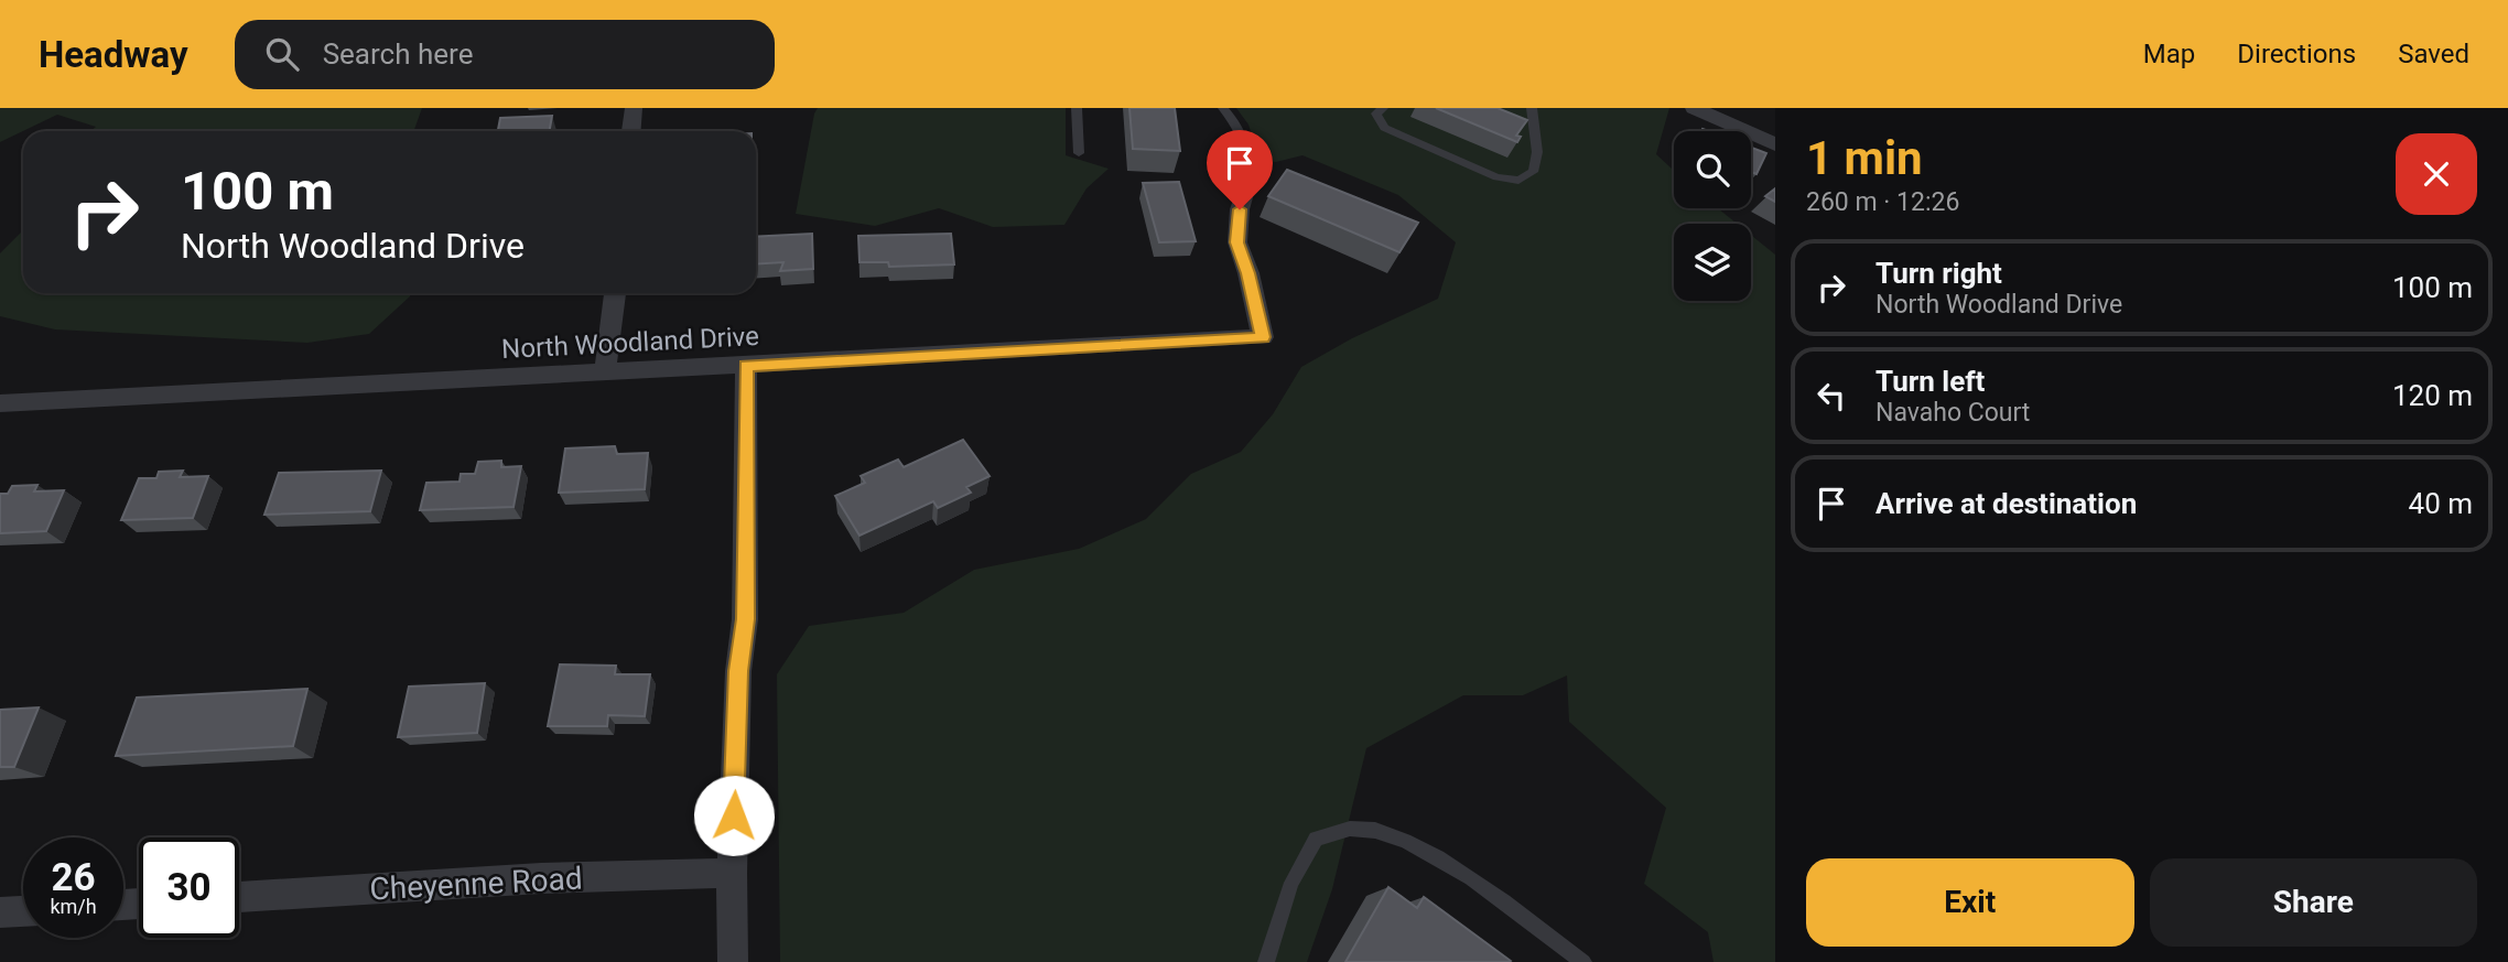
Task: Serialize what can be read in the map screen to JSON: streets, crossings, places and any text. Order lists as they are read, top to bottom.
{
  "streets": {
    "street": ["North Woodland Drive", "Cheyenne Road"]
  },
  "page": {
    "header": "Headway",
    "search": "Search here",
    "nav": ["Map", "Directions", "Saved"],
    "heading": ["1 min", "260 m · 12:26"],
    "turn": ["100 m", "North Woodland Drive"],
    "list": [
      {
        "name": "Turn right",
        "note": "North Woodland Drive",
        "value": "100 m"
      },
      {
        "name": "Turn left",
        "note": "Navaho Court",
        "value": "120 m"
      },
      {
        "name": "Arrive at destination",
        "value": "40 m"
      }
    ],
    "speed": "26 km/h",
    "limit": "30",
    "buttons": ["Exit", "Share"]
  }
}
